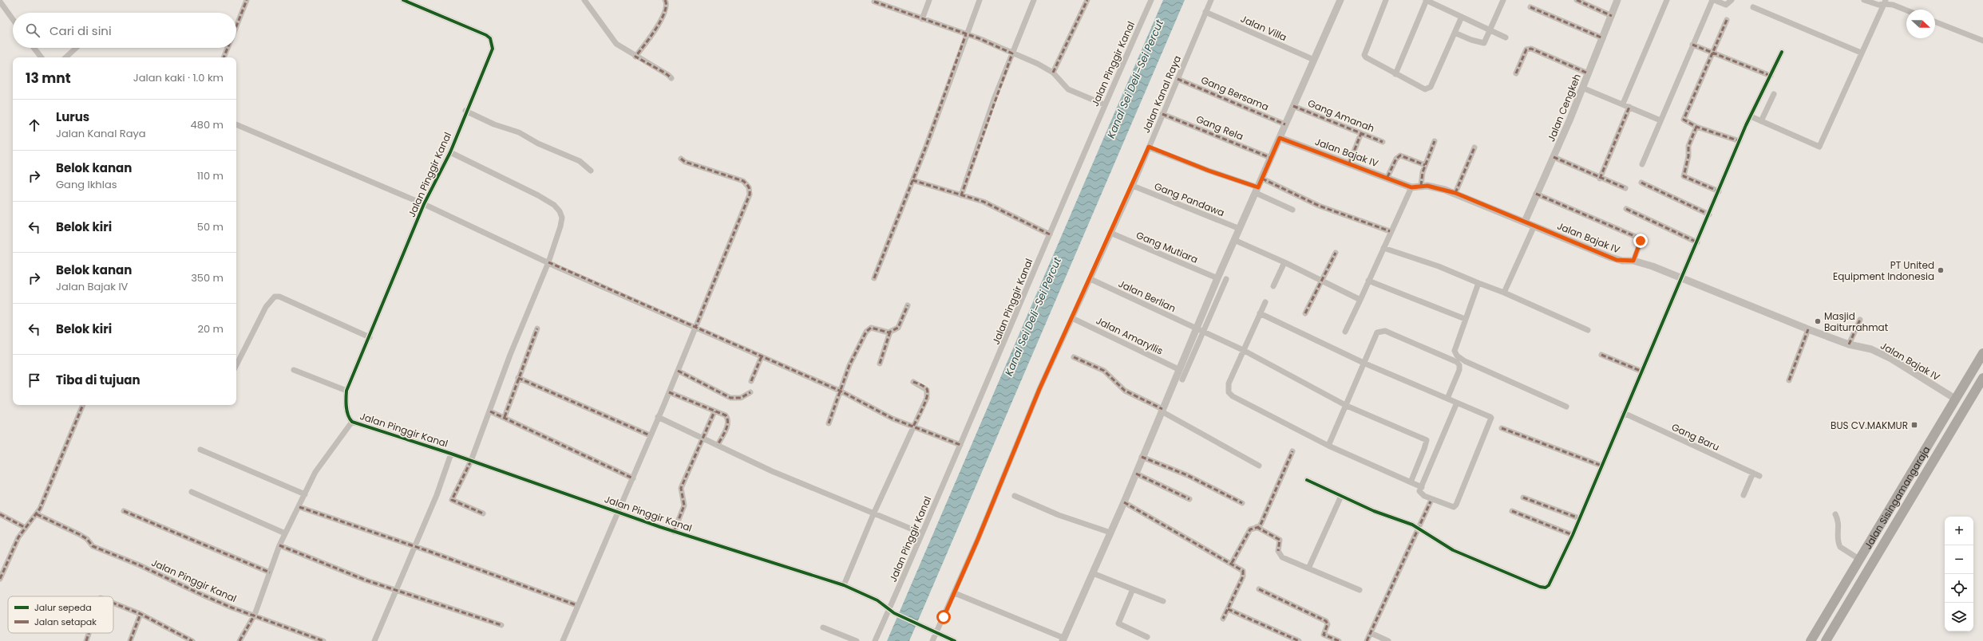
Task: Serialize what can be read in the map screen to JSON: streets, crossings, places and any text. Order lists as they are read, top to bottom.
{
  "streets": {
    "highway": ["Jalan Sisingamangaraja"],
    "street": [
      "Jalan Villa",
      "Jalan Pinggir Kanal",
      "Gang Bersama",
      "Jalan Kanal Raya",
      "Jalan Cengkeh",
      "Gang Amanah",
      "Gang Rela",
      "Jalan Bajak IV",
      "Gang Pandawa",
      "Gang Mutiara",
      "Jalan Berlian",
      "Jalan Amaryllis",
      "Gang Baru"
    ]
  },
  "crossings": [
    ["Jalan Villa", "Jalan Kanal Raya"],
    ["Gang Bersama", "Jalan Kanal Raya"],
    ["Jalan Kanal Raya", "Gang Rela"],
    ["Jalan Kanal Raya", "Gang Pandawa"],
    ["Jalan Kanal Raya", "Gang Mutiara"],
    ["Jalan Kanal Raya", "Jalan Berlian"],
    ["Jalan Kanal Raya", "Jalan Amaryllis"],
    ["Jalan Cengkeh", "Jalan Bajak IV"],
    ["Jalan Bajak IV", "Jalan Sisingamangaraja"]
  ],
  "water": ["Kanal Sei Deli–Sei Percut"],
  "places": {
    "other": ["PT United Equipment Indonesia", "Masjid Baiturrahmat"],
    "transit": ["BUS CV.MAKMUR"]
  },
  "legend": ["Jalur sepeda", "Jalan setapak"],
  "north": "right",
  "page": {
    "search": "Cari di sini",
    "heading": ["13 mnt", "Jalan kaki · 1.0 km"],
    "list": [
      ["Lurus", "Jalan Kanal Raya", "480 m"],
      ["Belok kanan", "Gang Ikhlas", "110 m"],
      ["Belok kiri", "50 m"],
      ["Belok kanan", "Jalan Bajak IV", "350 m"],
      ["Belok kiri", "20 m"],
      "Tiba di tujuan"
    ],
    "map_buttons": ["+", "−"]
  }
}
